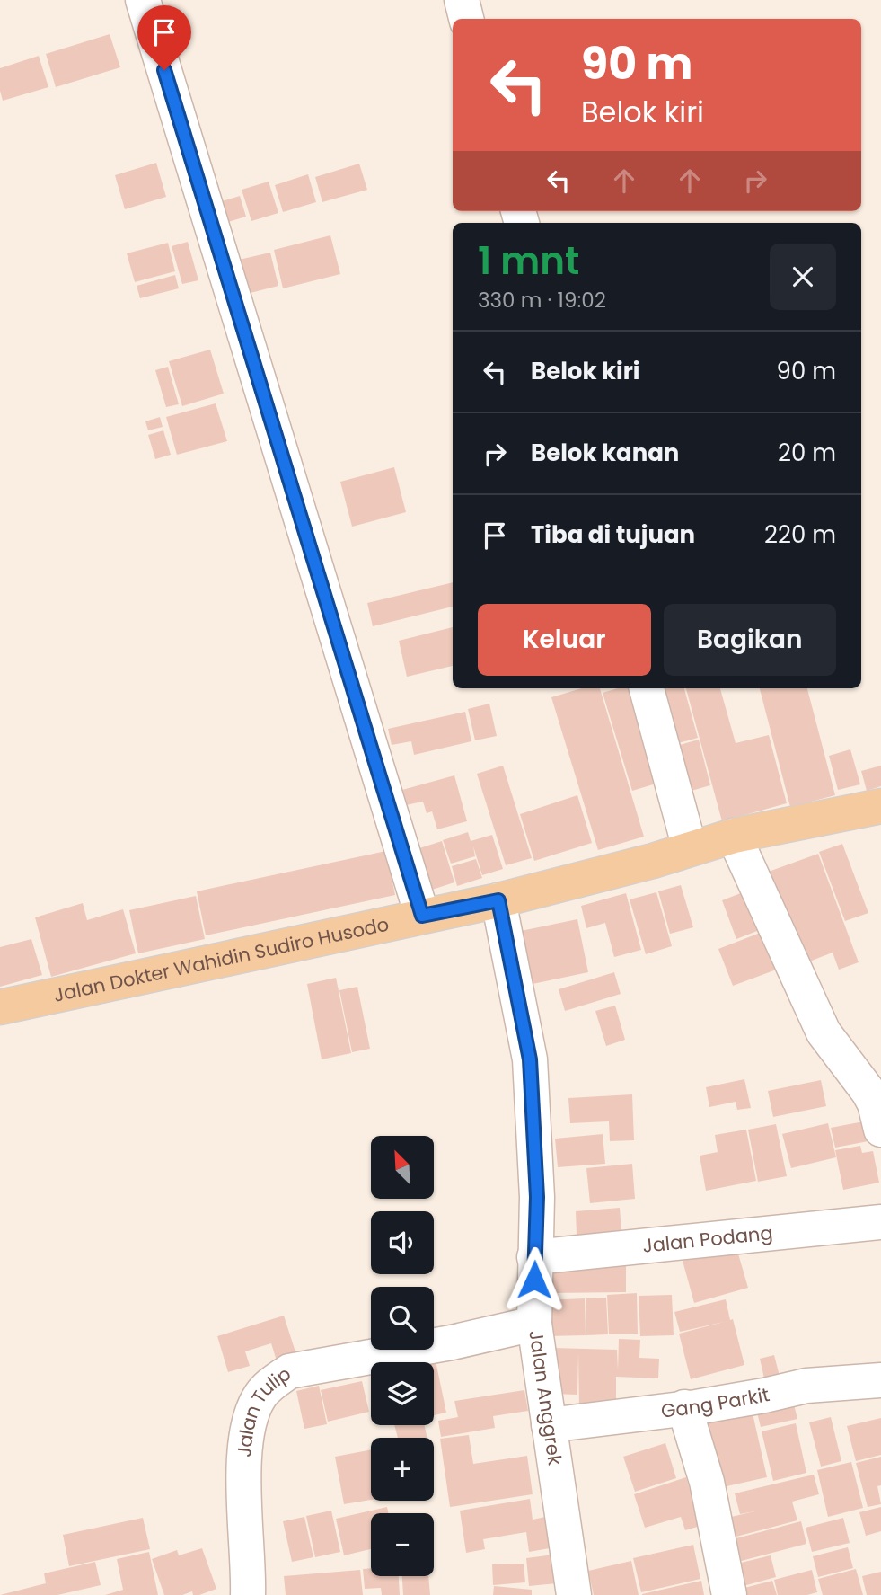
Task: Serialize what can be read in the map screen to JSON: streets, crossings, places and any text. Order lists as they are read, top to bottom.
{
  "streets": {
    "main road": ["Jalan Dokter Wahidin Sudiro Husodo"],
    "street": [
      "Jalan Podang",
      "Jalan Anggrek",
      "Gang Parkit",
      "Jalan Tulip"
    ]
  },
  "crossings": [
    ["Jalan Dokter Wahidin Sudiro Husodo", "Jalan Anggrek"],
    ["Jalan Podang", "Jalan Anggrek"],
    ["Jalan Anggrek", "Gang Parkit"],
    ["Jalan Anggrek", "Jalan Tulip"]
  ],
  "north": "top left",
  "page": {
    "turn": ["90 m", "Belok kiri"],
    "heading": ["1 mnt", "330 m · 19:02"],
    "list": [
      {
        "name": "Belok kiri",
        "value": "90 m"
      },
      {
        "name": "Belok kanan",
        "value": "20 m"
      },
      {
        "name": "Tiba di tujuan",
        "value": "220 m"
      }
    ],
    "buttons": ["Keluar", "Bagikan"],
    "map_buttons": ["+", "−"]
  }
}
